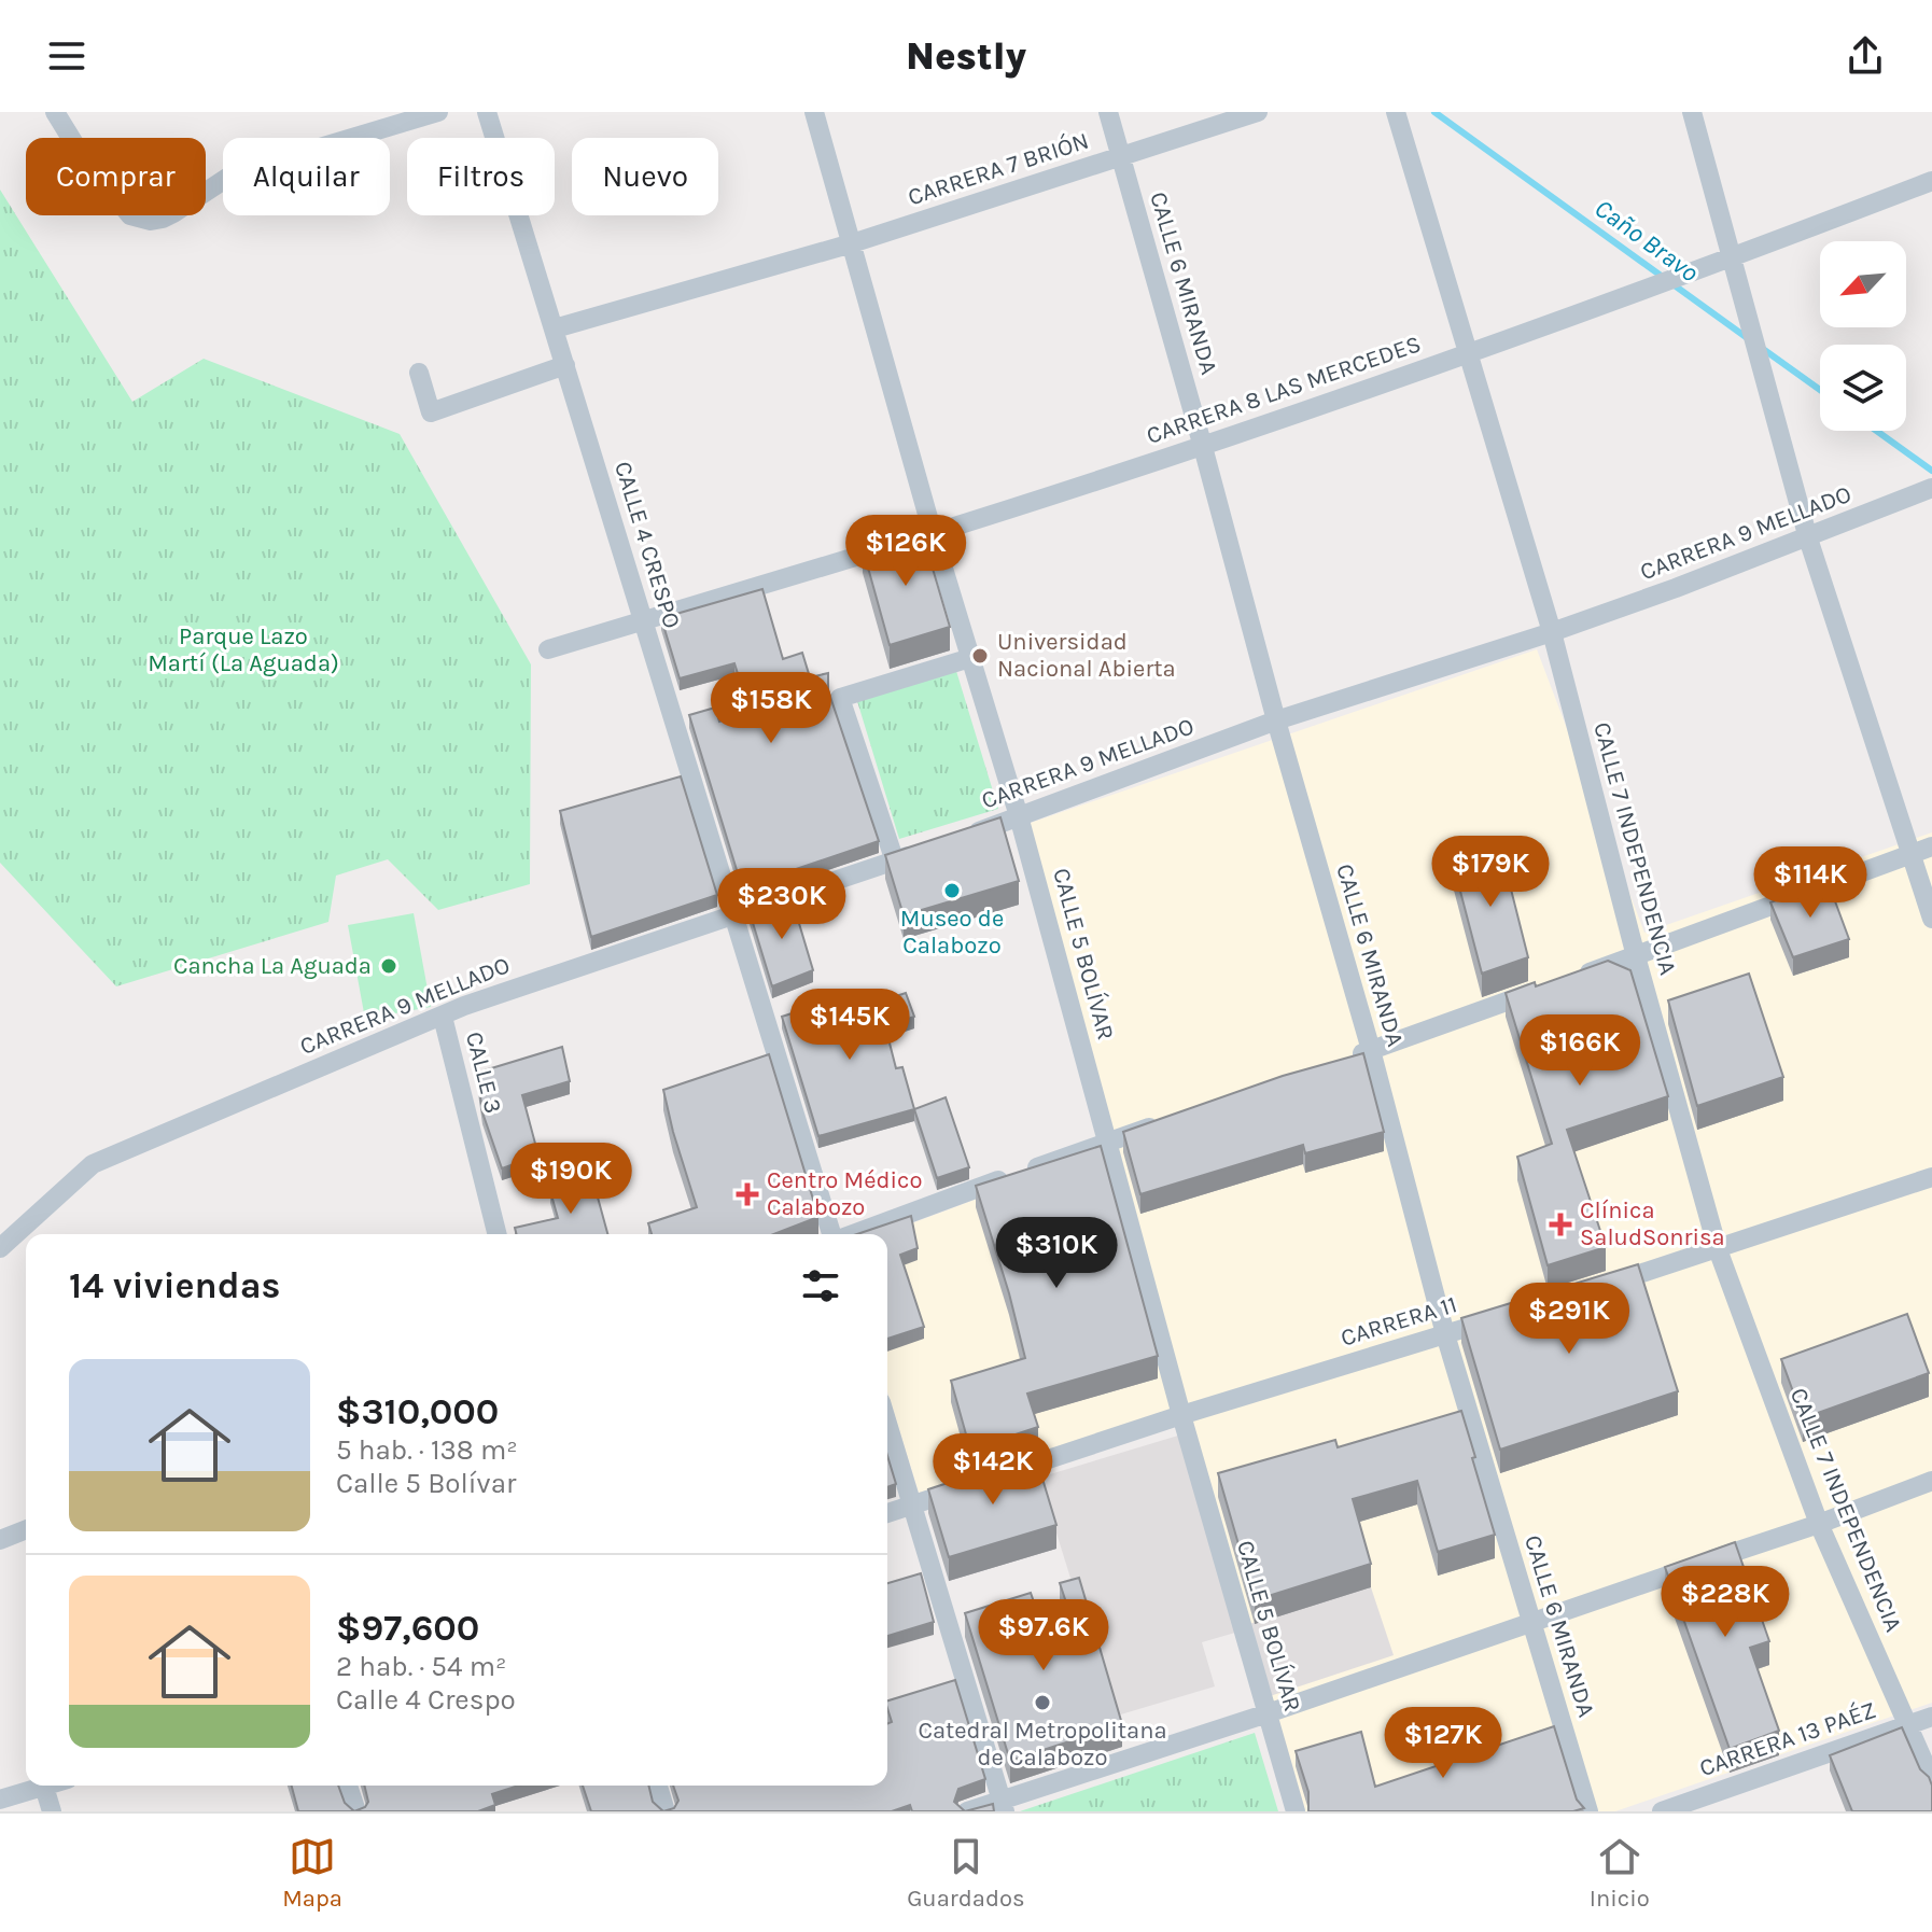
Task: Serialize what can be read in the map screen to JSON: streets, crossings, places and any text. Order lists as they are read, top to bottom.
{
  "streets": {
    "street": [
      "CARRERA 7 BRIÓN",
      "CALLE 6 MIRANDA",
      "CARRERA 8 LAS MERCEDES",
      "CARRERA 9 MELLADO",
      "CALLE 4 CRESPO",
      "CALLE 7 INDEPENDENCIA",
      "CALLE 5 BOLÍVAR",
      "CALLE 3",
      "CARRERA 11",
      "CARRERA 13 PAÉZ"
    ]
  },
  "crossings": [
    ["CARRERA 7 BRIÓN", "CALLE 6 MIRANDA"],
    ["CARRERA 7 BRIÓN", "CALLE 4 CRESPO"],
    ["CARRERA 7 BRIÓN", "CALLE 5 BOLÍVAR"],
    ["CALLE 6 MIRANDA", "CARRERA 8 LAS MERCEDES"],
    ["CALLE 6 MIRANDA", "CARRERA 9 MELLADO"],
    ["CALLE 6 MIRANDA", "CARRERA 11"],
    ["CARRERA 8 LAS MERCEDES", "CALLE 4 CRESPO"],
    ["CARRERA 8 LAS MERCEDES", "CALLE 7 INDEPENDENCIA"],
    ["CARRERA 8 LAS MERCEDES", "CALLE 5 BOLÍVAR"],
    ["CARRERA 9 MELLADO", "CALLE 4 CRESPO"],
    ["CARRERA 9 MELLADO", "CALLE 7 INDEPENDENCIA"],
    ["CARRERA 9 MELLADO", "CALLE 5 BOLÍVAR"],
    ["CARRERA 9 MELLADO", "CALLE 3"],
    ["CALLE 7 INDEPENDENCIA", "CARRERA 13 PAÉZ"],
    ["CALLE 5 BOLÍVAR", "CARRERA 11"]
  ],
  "water": ["Caño Bravo"],
  "parks": ["Parque Lazo Martí (La Aguada)"],
  "places": {
    "other": [
      "Universidad Nacional Abierta",
      "Museo de Calabozo",
      "Cancha La Aguada",
      "Catedral Metropolitana de Calabozo"
    ],
    "health": ["Centro Médico Calabozo", "Clínica SaludSonrisa"]
  },
  "north": "bottom left",
  "page": {
    "header": "Nestly",
    "chip": [
      "Comprar",
      "Alquilar",
      "Filtros",
      "Nuevo"
    ],
    "price": [
      "$126K",
      "$158K",
      "$179K",
      "$114K",
      "$230K",
      "$145K",
      "$166K",
      "$190K",
      "$310K",
      "$291K",
      "$142K",
      "$228K",
      "$97.6K",
      "$127K"
    ],
    "heading": "14 viviendas",
    "list": [
      {
        "name": "$310,000",
        "note": "5 hab. · 138 m² · Calle 5 Bolívar"
      },
      {
        "name": "$97,600",
        "note": "2 hab. · 54 m² · Calle 4 Crespo"
      }
    ],
    "tabs": ["Mapa", "Guardados", "Inicio"]
  }
}
